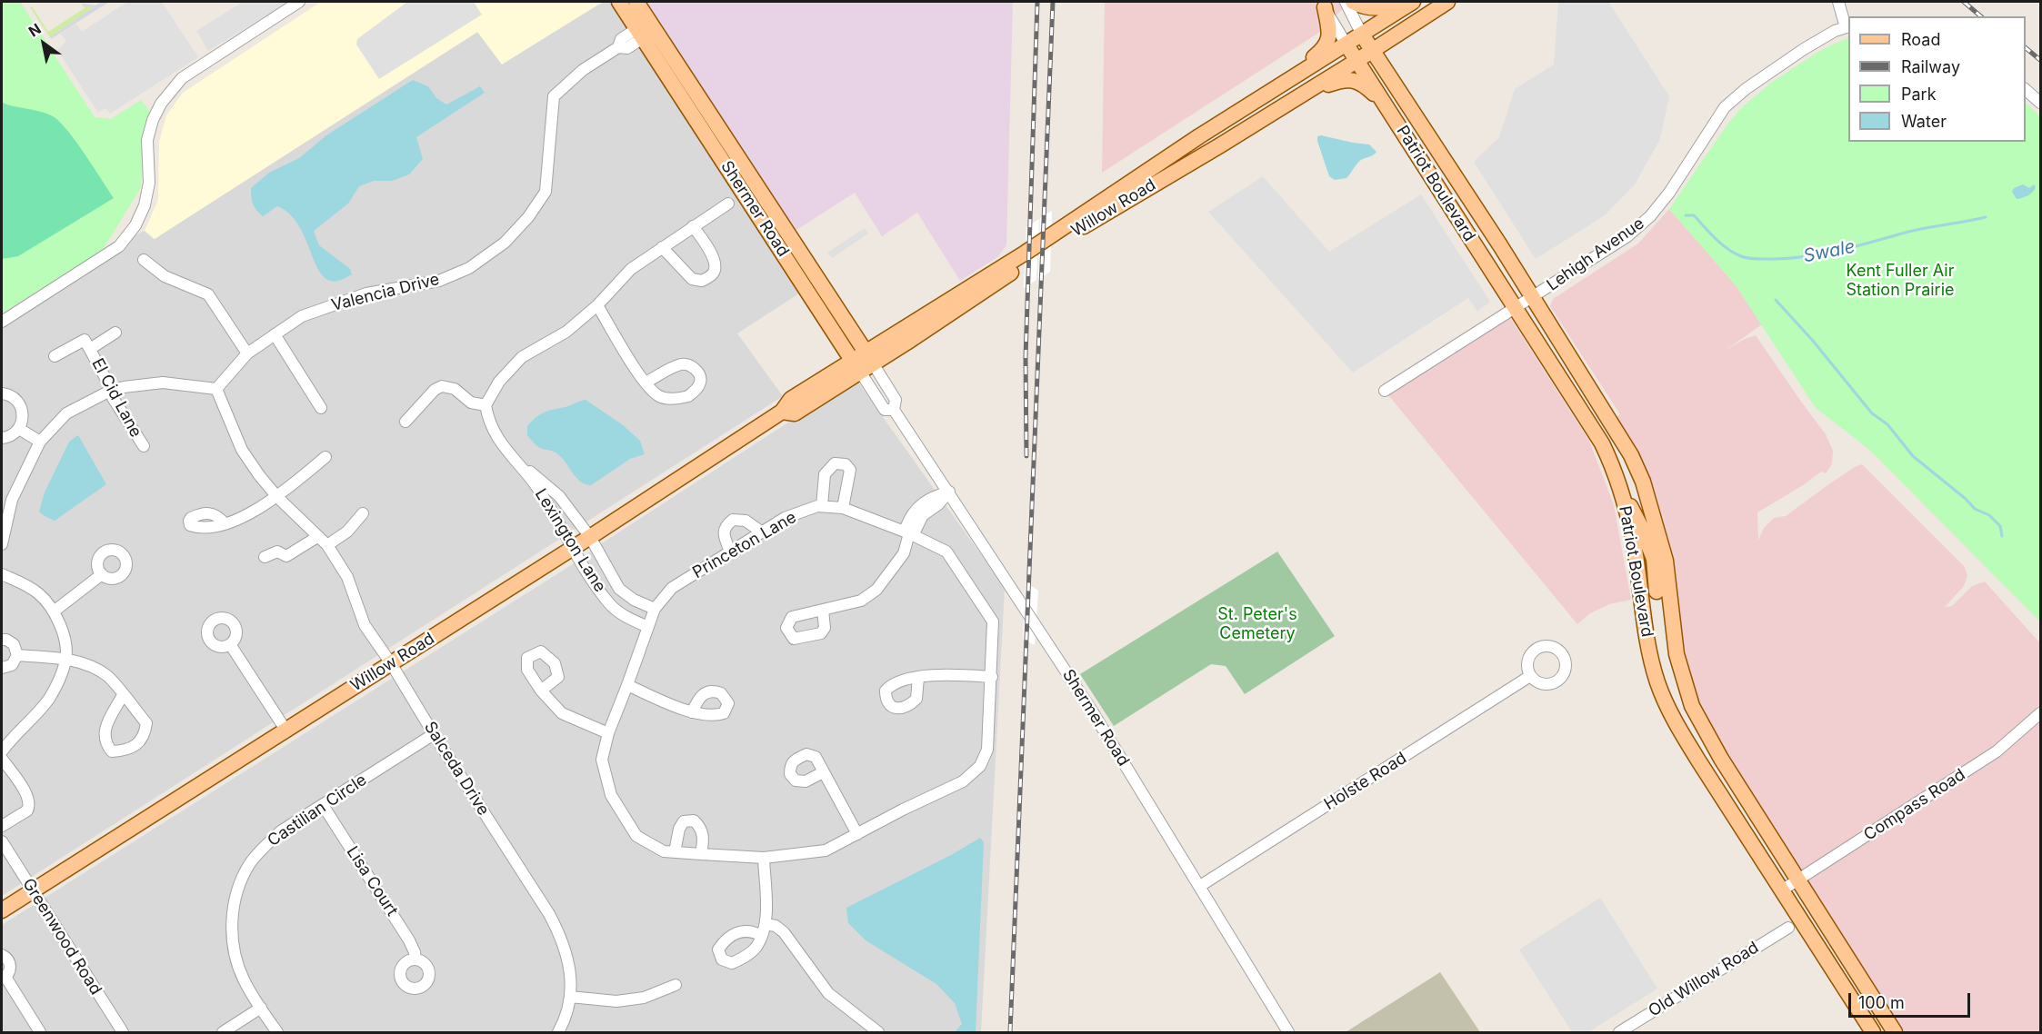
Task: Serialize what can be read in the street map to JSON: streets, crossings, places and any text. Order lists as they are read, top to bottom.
{
  "streets": {
    "main road": ["Patriot Boulevard", "Willow Road", "Shermer Road"],
    "street": [
      "Lehigh Avenue",
      "Valencia Drive",
      "El Cid Lane",
      "Lexington Lane",
      "Princeton Lane",
      "Salceda Drive",
      "Holste Road",
      "Compass Road",
      "Castilian Circle",
      "Lisa Court",
      "Greenwood Road",
      "Old Willow Road"
    ]
  },
  "crossings": [
    ["Patriot Boulevard", "Willow Road"],
    ["Patriot Boulevard", "Lehigh Avenue"],
    ["Patriot Boulevard", "Compass Road"],
    ["Willow Road", "Shermer Road"],
    ["Willow Road", "Lexington Lane"],
    ["Willow Road", "Salceda Drive"],
    ["Willow Road", "Greenwood Road"],
    ["Shermer Road", "Valencia Drive"],
    ["Shermer Road", "Holste Road"],
    ["Valencia Drive", "Salceda Drive"],
    ["Lexington Lane", "Princeton Lane"],
    ["Salceda Drive", "Castilian Circle"],
    ["Castilian Circle", "Lisa Court"]
  ],
  "water": ["Swale"],
  "parks": ["Kent Fuller Air Station Prairie", "St. Peter's Cemetery"],
  "legend": [
    "Road",
    "Railway",
    "Park",
    "Water"
  ],
  "scale_bar": "100 m",
  "north": "top left"
}
